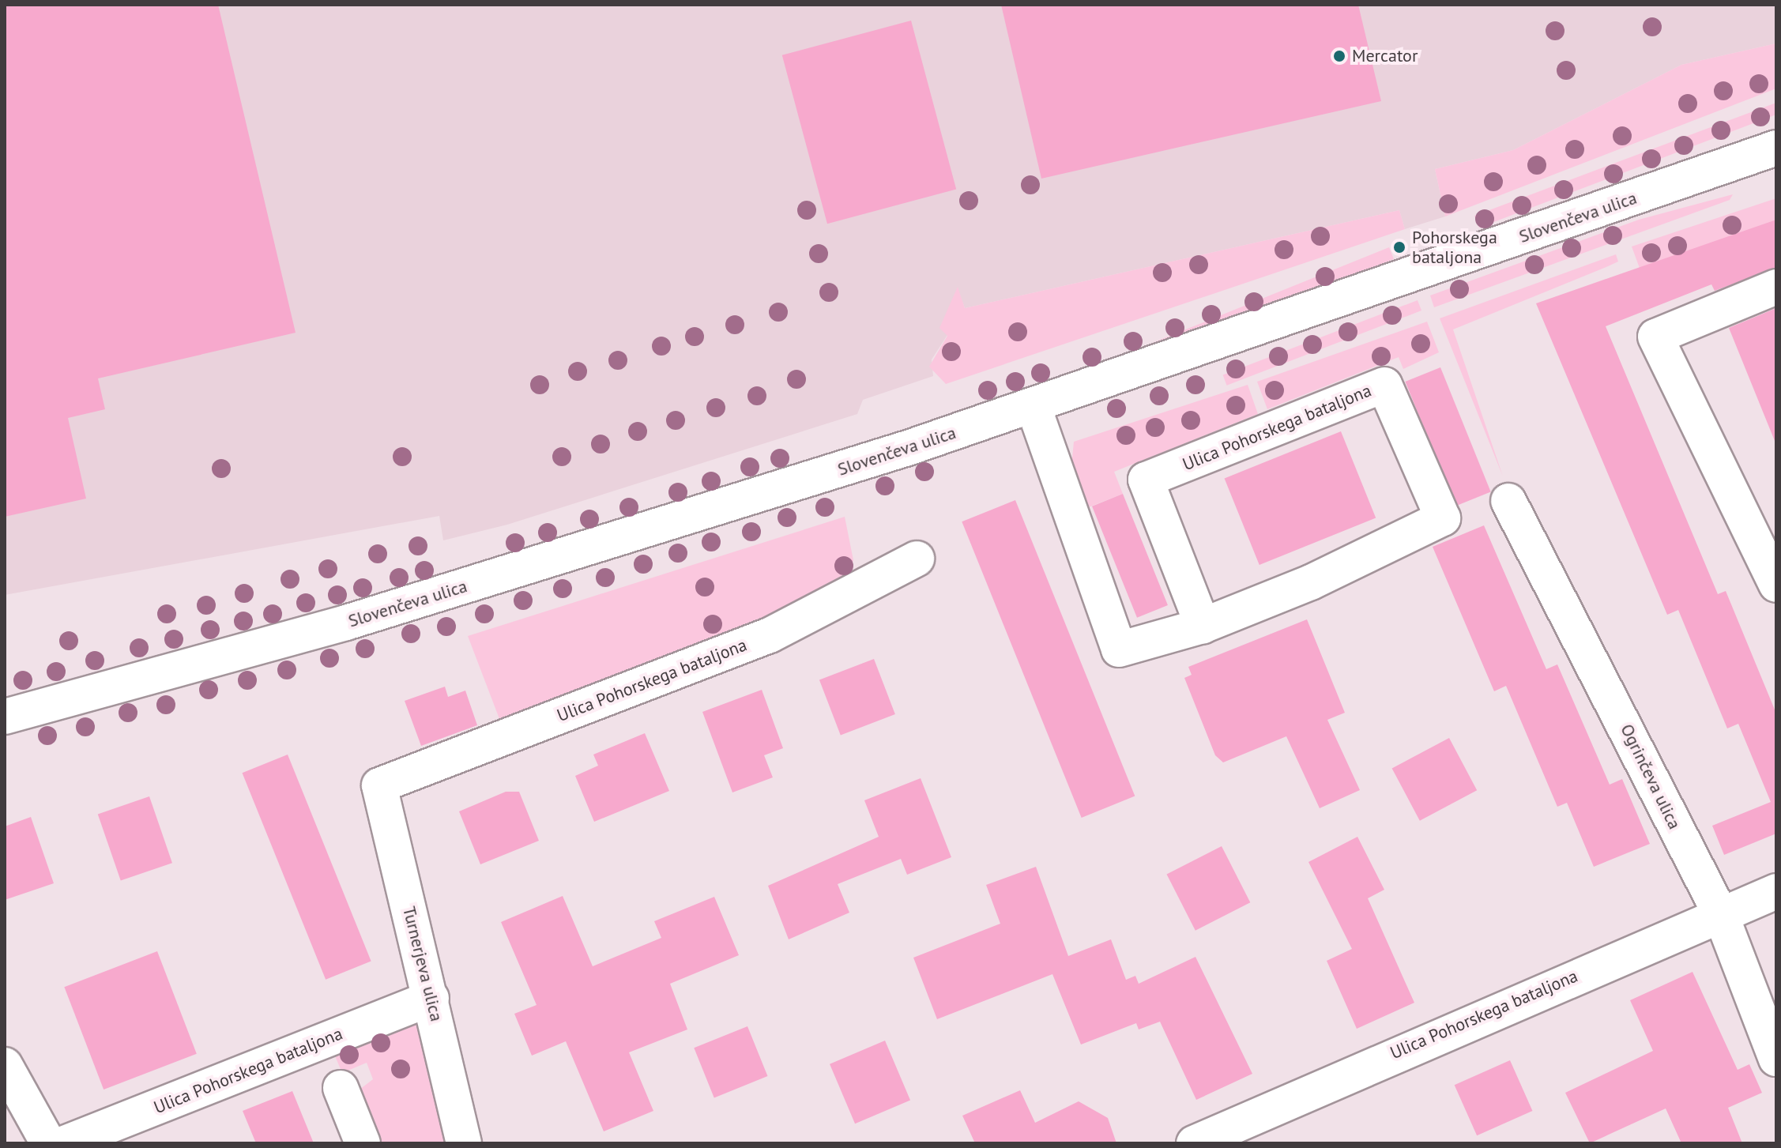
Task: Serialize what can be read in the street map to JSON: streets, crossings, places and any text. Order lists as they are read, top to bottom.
{
  "streets": {
    "street": [
      "Slovenčeva ulica",
      "Ulica Pohorskega bataljona",
      "Ogrinčeva ulica",
      "Turnerjeva ulica"
    ]
  },
  "crossings": [
    ["Slovenčeva ulica", "Ulica Pohorskega bataljona"],
    ["Ulica Pohorskega bataljona", "Ogrinčeva ulica"],
    ["Ulica Pohorskega bataljona", "Turnerjeva ulica"]
  ],
  "places": ["Mercator", "Pohorskega bataljona"]
}
